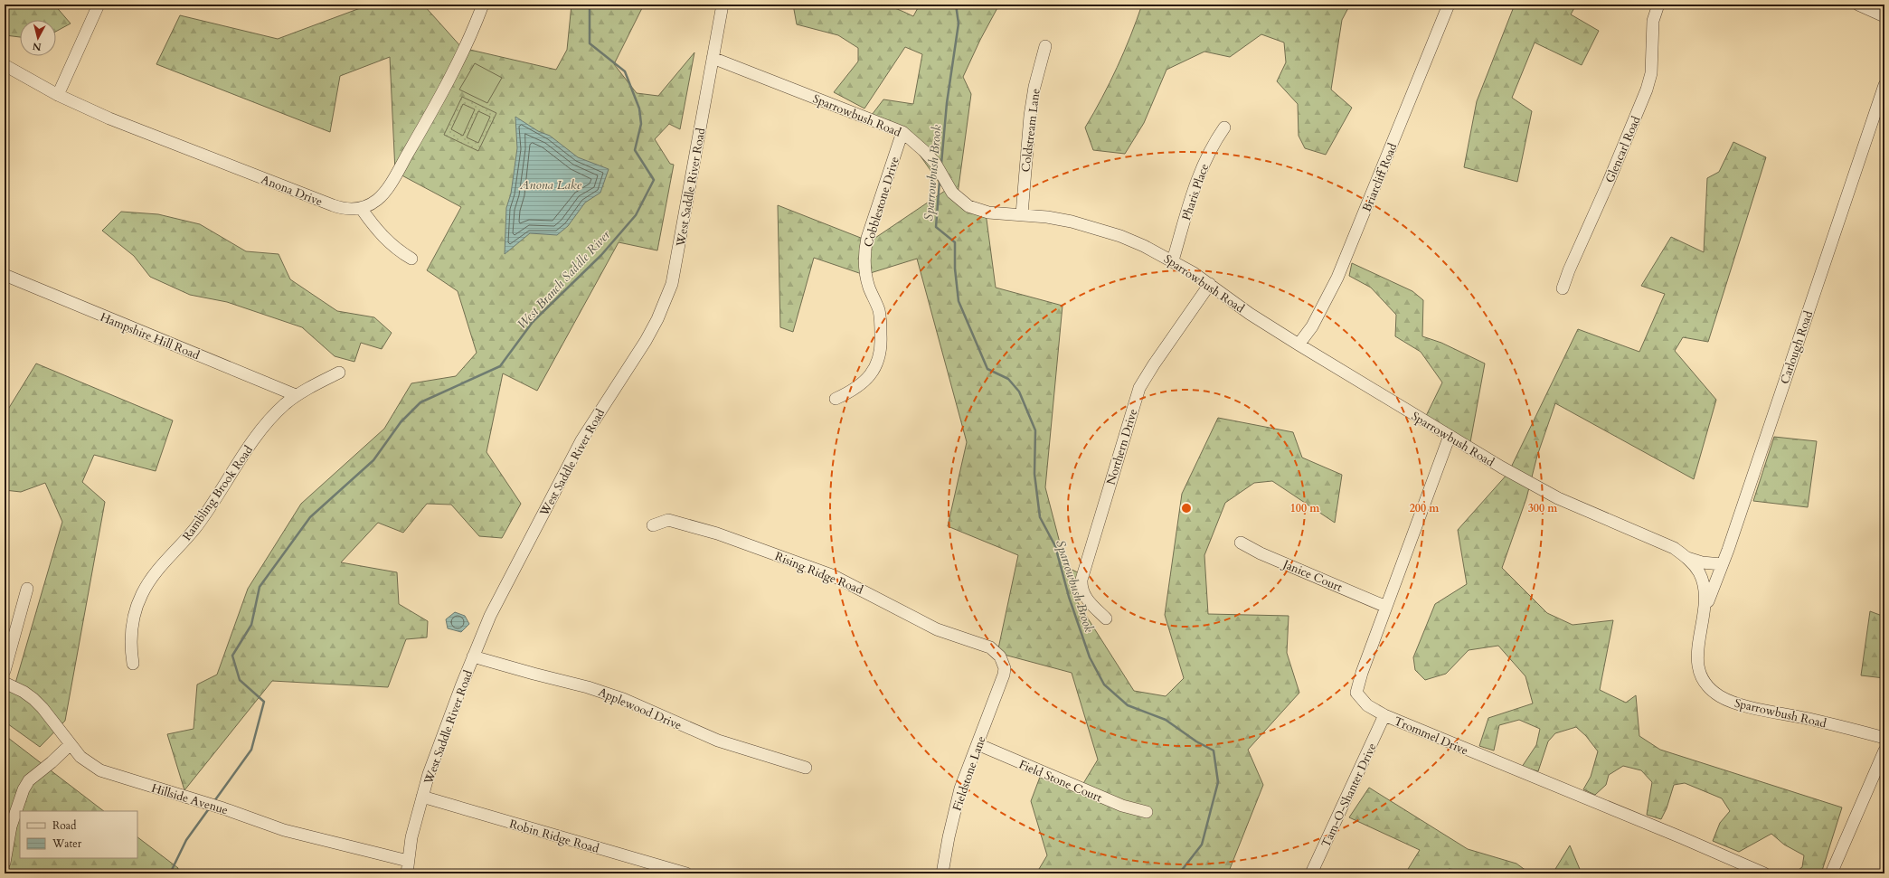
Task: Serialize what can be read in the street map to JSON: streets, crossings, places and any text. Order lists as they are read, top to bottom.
{
  "streets": {
    "street": [
      "Sparrowbush Road",
      "Coldstream Lane",
      "Glencarl Road",
      "Briarcliff Road",
      "West Saddle River Road",
      "Anona Drive",
      "Pharis Place",
      "Cobblestone Drive",
      "Hampshire Hill Road",
      "Carlough Road",
      "Northern Drive",
      "Rambling Brook Road",
      "Rising Ridge Road",
      "Janice Court",
      "Applewood Drive",
      "Trommel Drive",
      "Fieldstone Lane",
      "Field Stone Court",
      "Tam-O-Shanter Drive",
      "Hillside Avenue",
      "Robin Ridge Road"
    ]
  },
  "crossings": [
    ["Sparrowbush Road", "Coldstream Lane"],
    ["Sparrowbush Road", "Briarcliff Road"],
    ["Sparrowbush Road", "West Saddle River Road"],
    ["Sparrowbush Road", "Pharis Place"],
    ["Sparrowbush Road", "Cobblestone Drive"],
    ["Sparrowbush Road", "Carlough Road"],
    ["Sparrowbush Road", "Northern Drive"],
    ["Sparrowbush Road", "Trommel Drive"],
    ["West Saddle River Road", "Applewood Drive"],
    ["West Saddle River Road", "Hillside Avenue"],
    ["West Saddle River Road", "Robin Ridge Road"],
    ["Hampshire Hill Road", "Rambling Brook Road"],
    ["Rising Ridge Road", "Fieldstone Lane"],
    ["Janice Court", "Trommel Drive"],
    ["Trommel Drive", "Tam-O-Shanter Drive"],
    ["Fieldstone Lane", "Field Stone Court"]
  ],
  "water": ["Sparrowbush Brook", "Anona Lake", "West Branch Saddle River"],
  "legend": ["Road", "Water"],
  "north": "bottom",
  "rings": ["100 m", "200 m", "300 m"]
}
